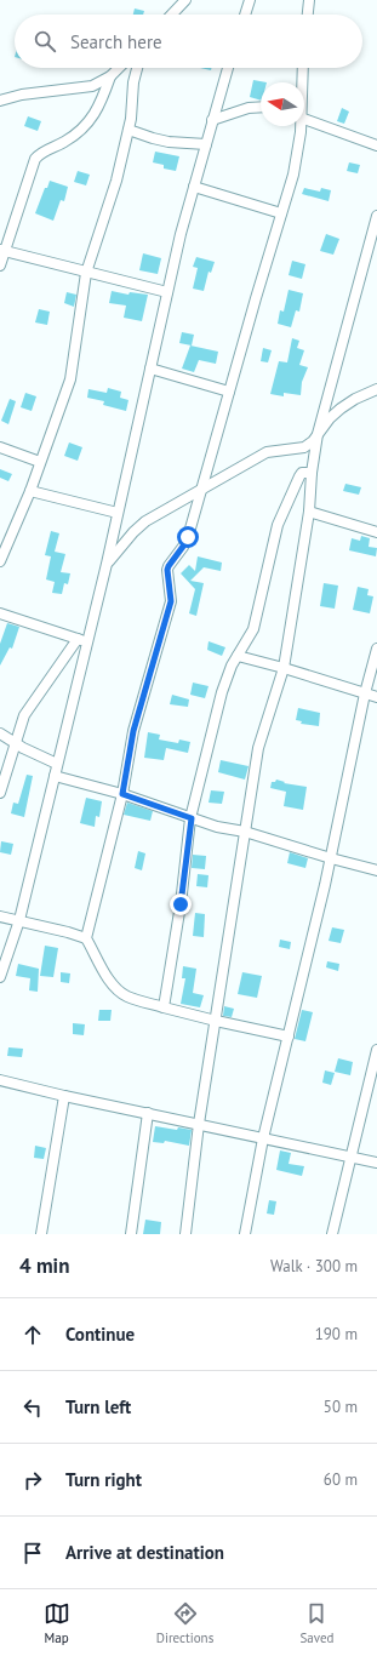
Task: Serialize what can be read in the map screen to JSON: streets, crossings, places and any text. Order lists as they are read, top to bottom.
{
  "north": "left",
  "page": {
    "search": "Search here",
    "heading": ["4 min", "Walk · 300 m"],
    "list": [
      ["Continue", "190 m"],
      ["Turn left", "50 m"],
      ["Turn right", "60 m"],
      "Arrive at destination"
    ],
    "nav": ["Map", "Directions", "Saved"]
  }
}
